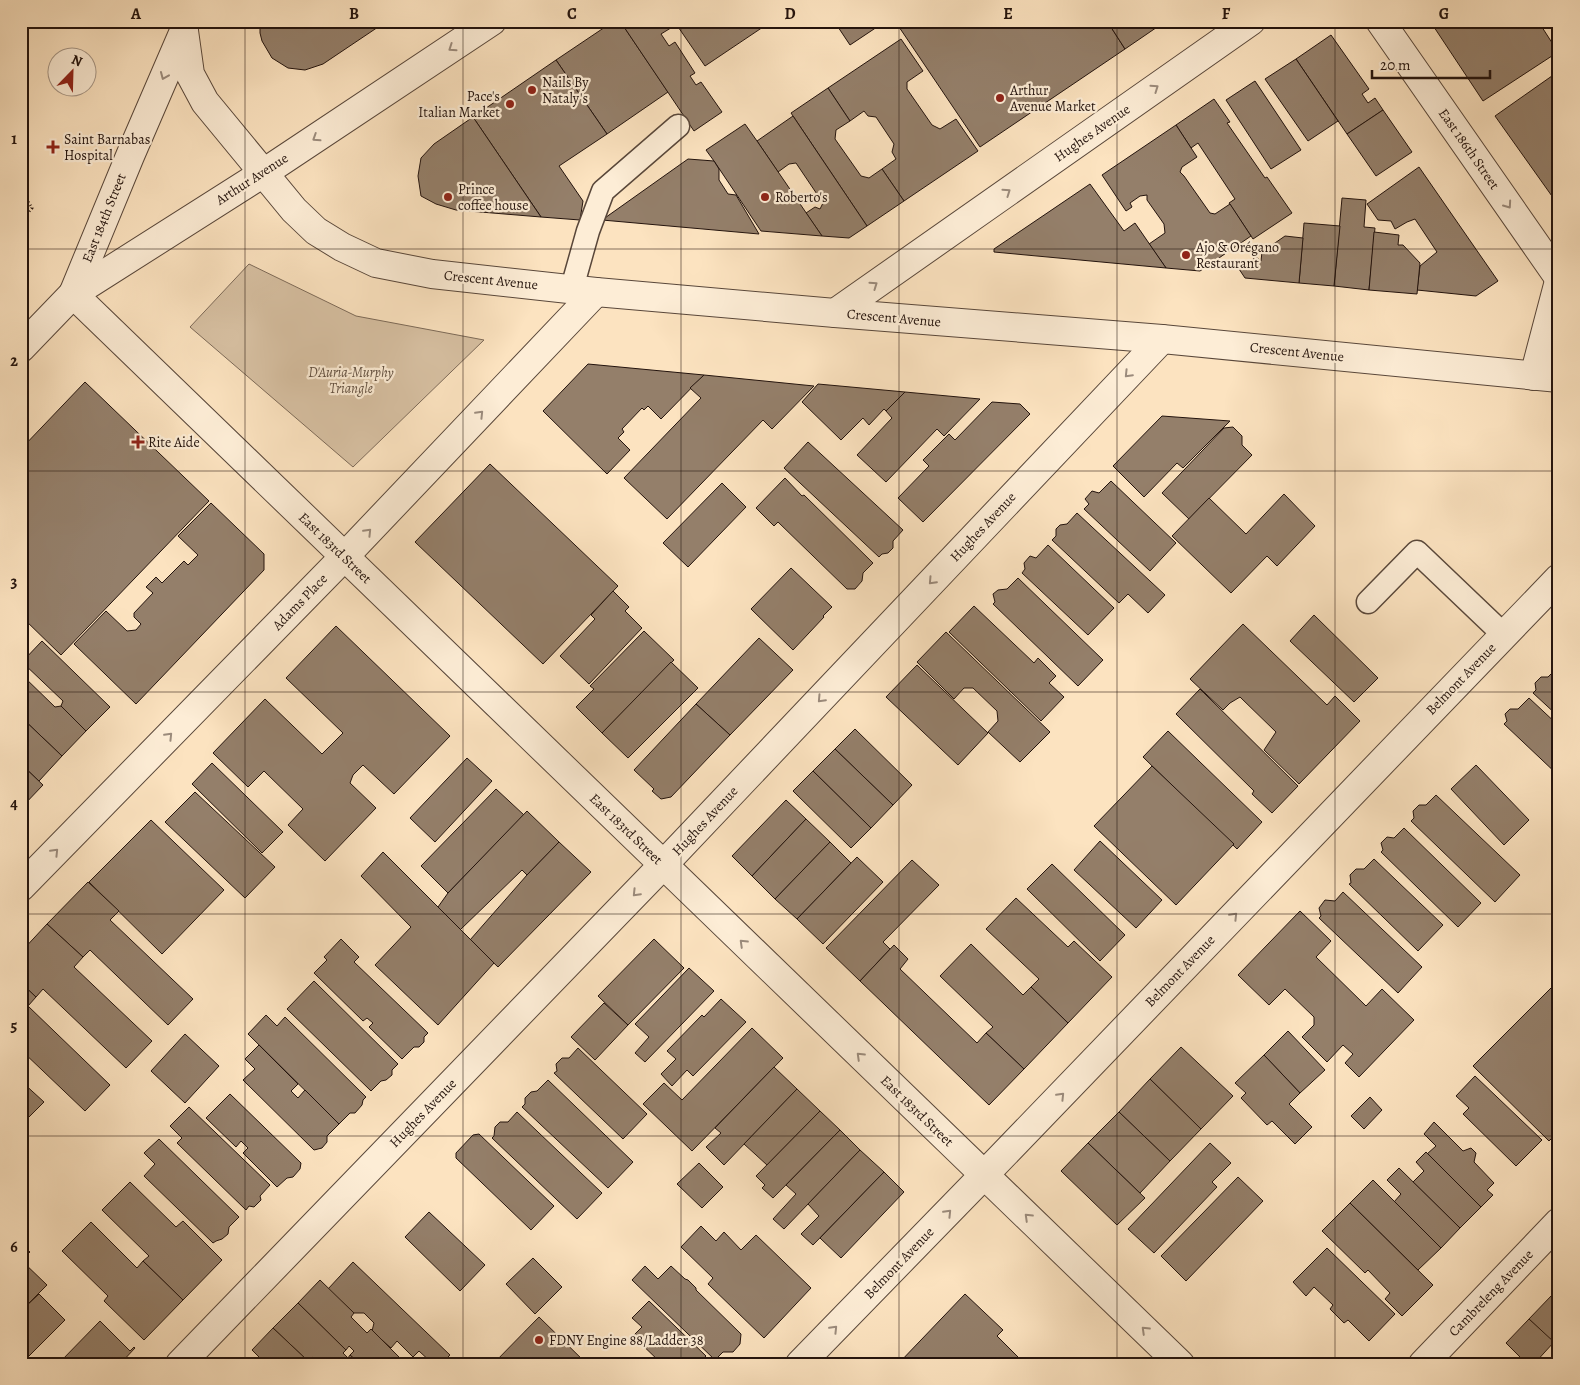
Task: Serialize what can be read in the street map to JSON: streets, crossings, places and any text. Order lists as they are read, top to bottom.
{
  "streets": {
    "street": [
      "Hughes Avenue",
      "East 186th Street",
      "Arthur Avenue",
      "East 184th Street",
      "Crescent Avenue",
      "East 183rd Street",
      "Adams Place",
      "Belmont Avenue",
      "Cambreleng Avenue"
    ]
  },
  "crossings": [
    ["Hughes Avenue", "Crescent Avenue"],
    ["Hughes Avenue", "East 183rd Street"],
    ["East 186th Street", "Crescent Avenue"],
    ["Arthur Avenue", "East 184th Street"],
    ["Arthur Avenue", "Crescent Avenue"],
    ["Arthur Avenue", "East 183rd Street"],
    ["East 184th Street", "Crescent Avenue"],
    ["East 184th Street", "East 183rd Street"],
    ["Crescent Avenue", "Adams Place"],
    ["East 183rd Street", "Adams Place"],
    ["East 183rd Street", "Belmont Avenue"]
  ],
  "one_way": [
    "East 186th Street",
    "Arthur Avenue",
    "East 184th Street",
    "East 183rd Street",
    "Adams Place",
    "Belmont Avenue"
  ],
  "parks": ["D'Auria-Murphy Triangle"],
  "places": {
    "other": [
      "Nails By Nataly's",
      "Arthur Avenue Market",
      "Pace's Italian Market",
      "Prince coffee house",
      "Roberto's",
      "Ajo & Orégano Restaurant",
      "FDNY Engine 88/Ladder 38"
    ],
    "health": ["Saint Barnabas Hospital", "Rite Aide"]
  },
  "scale_bar": "20 m",
  "north": "top right",
  "grid": {
    "columns": [
      "A",
      "B",
      "C",
      "D",
      "E",
      "F",
      "G"
    ],
    "rows": [
      "1",
      "2",
      "3",
      "4",
      "5",
      "6"
    ]
  }
}
